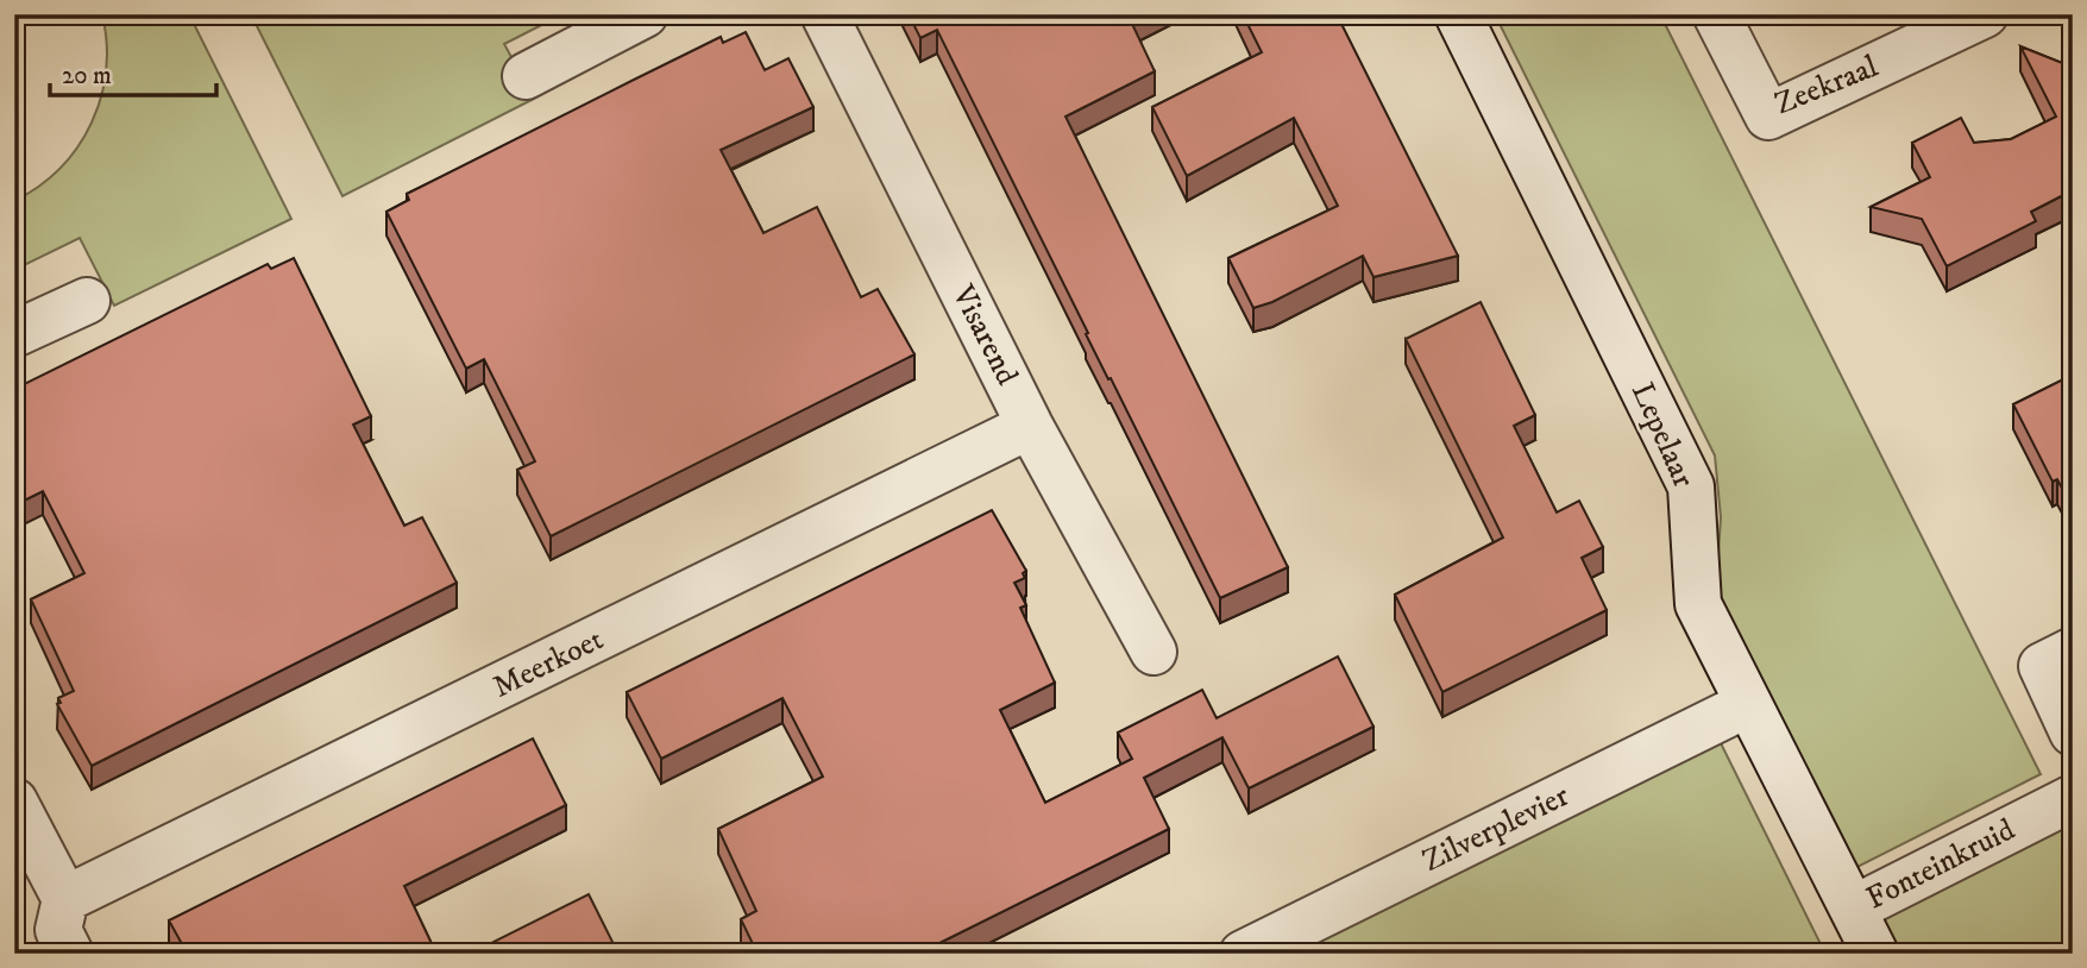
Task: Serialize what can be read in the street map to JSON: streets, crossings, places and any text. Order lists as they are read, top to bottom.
{
  "streets": {
    "street": [
      "Zeekraal",
      "Visarend",
      "Lepelaar",
      "Meerkoet",
      "Zilverplevier",
      "Fonteinkruid"
    ]
  },
  "crossings": [
    ["Visarend", "Meerkoet"],
    ["Lepelaar", "Zilverplevier"],
    ["Lepelaar", "Fonteinkruid"]
  ],
  "scale_bar": "20 m"
}
